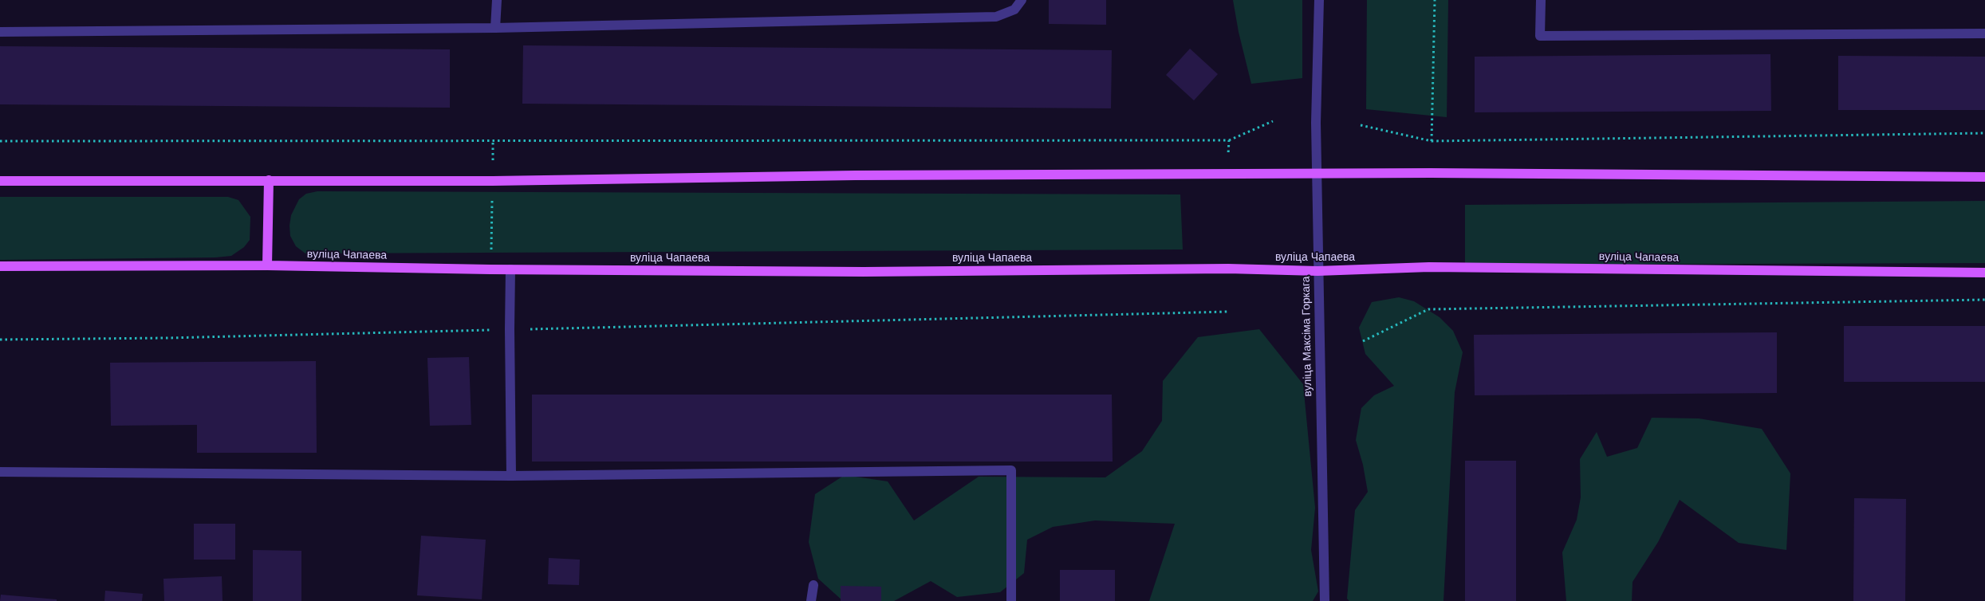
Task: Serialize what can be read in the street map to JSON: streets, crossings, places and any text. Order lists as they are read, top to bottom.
{
  "streets": {
    "main road": ["вуліца Чапаева"],
    "street": ["вуліца Максіма Горкага"]
  },
  "crossings": [
    ["вуліца Чапаева", "вуліца Максіма Горкага"]
  ]
}
